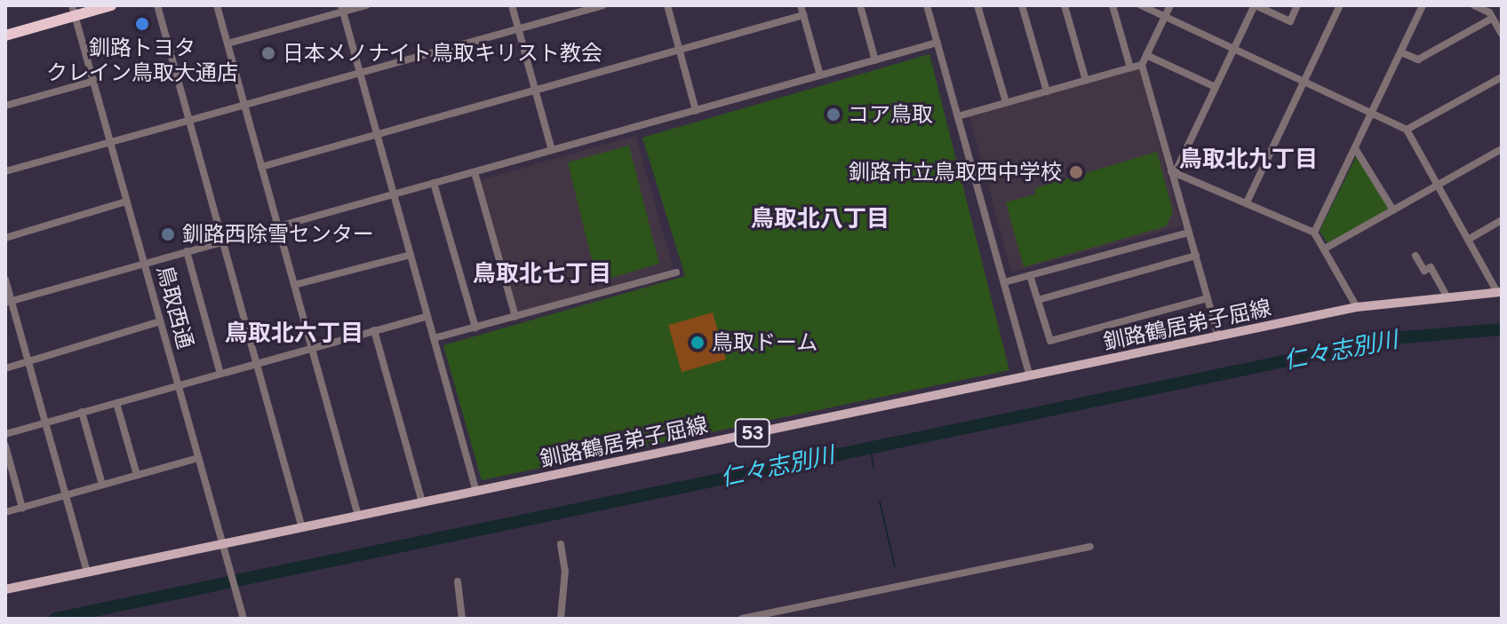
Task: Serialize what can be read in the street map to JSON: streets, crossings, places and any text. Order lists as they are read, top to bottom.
{
  "streets": {
    "main road": ["釧路鶴居弟子屈線", "53"],
    "street": ["鳥取西通"]
  },
  "crossings": [
    ["鳥取西通", "釧路鶴居弟子屈線"]
  ],
  "districts": [
    "鳥取北九丁目",
    "鳥取北八丁目",
    "鳥取北七丁目",
    "鳥取北六丁目"
  ],
  "water": ["仁々志別川"],
  "places": [
    "釧路トヨタ クレイン鳥取大通店",
    "日本メノナイト鳥取キリスト教会",
    "コア鳥取",
    "釧路市立鳥取西中学校",
    "釧路西除雪センター",
    "鳥取ドーム"
  ]
}
